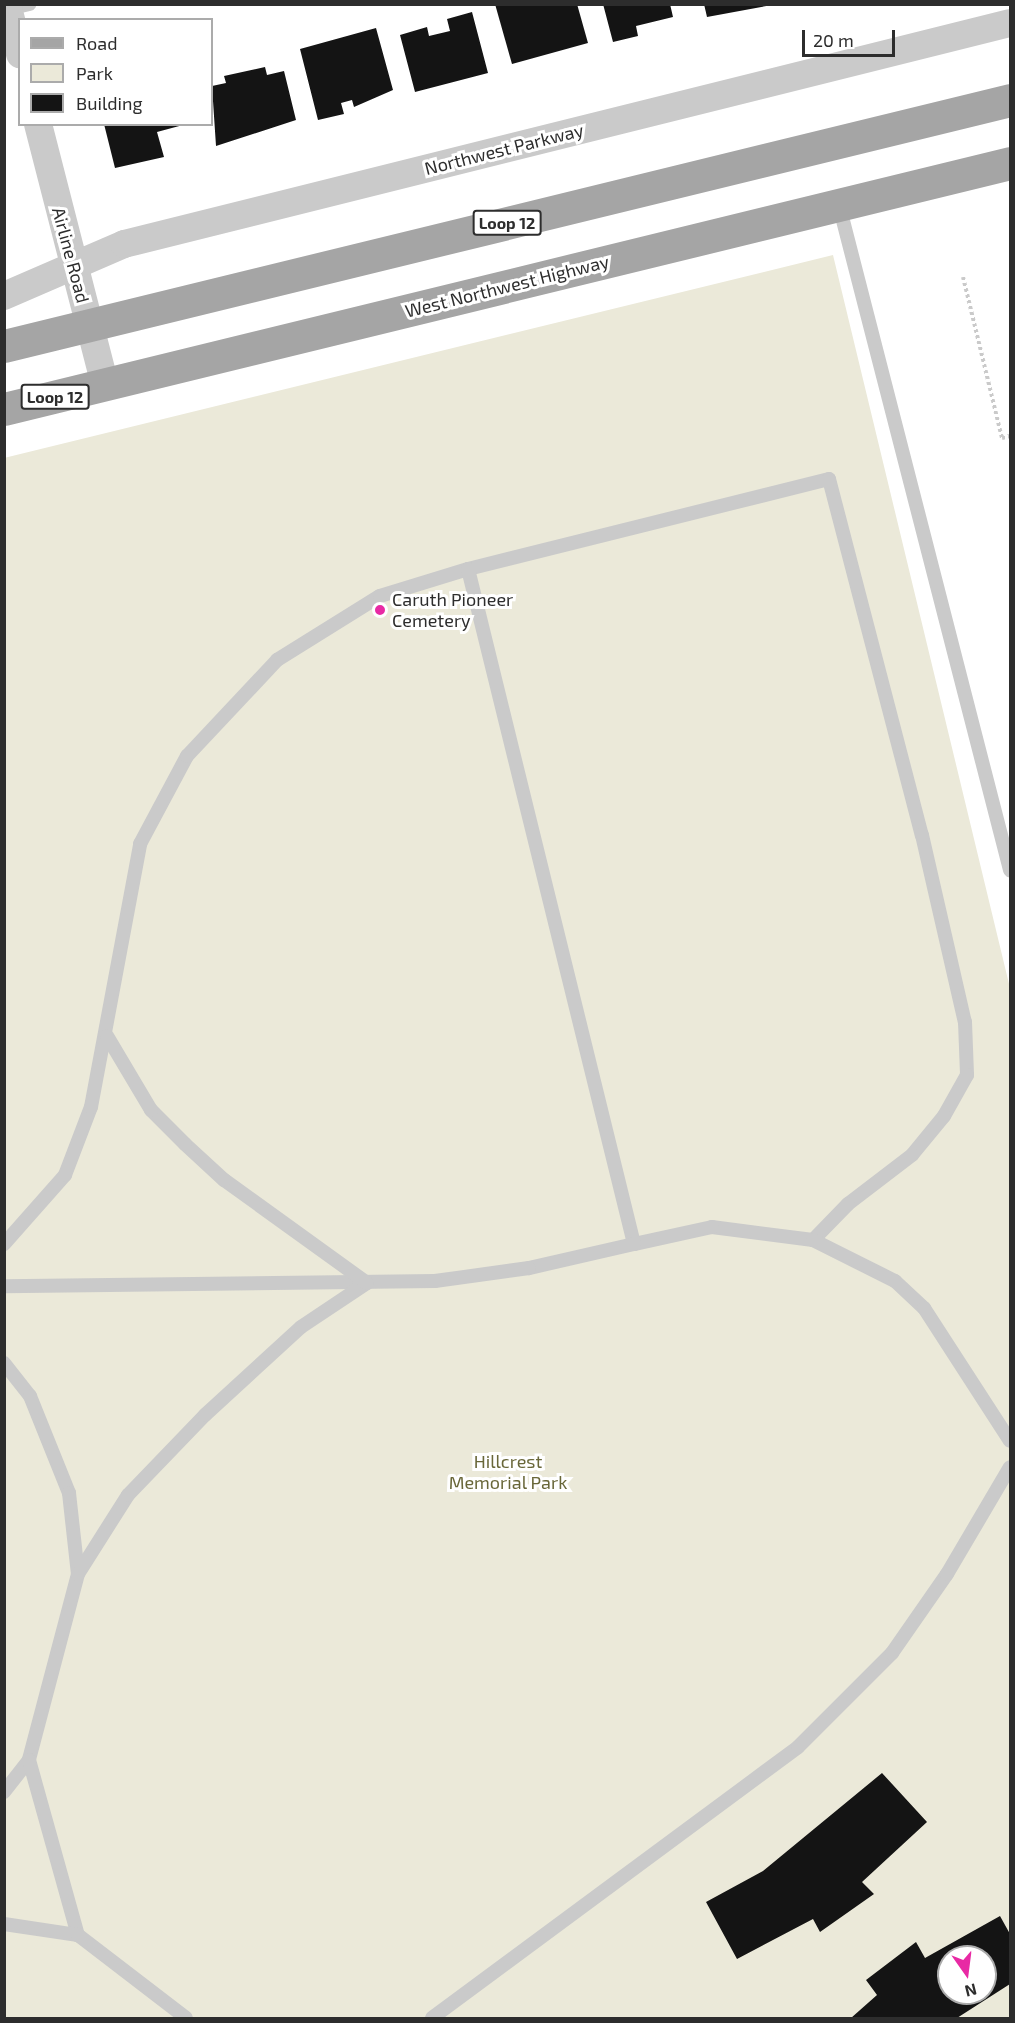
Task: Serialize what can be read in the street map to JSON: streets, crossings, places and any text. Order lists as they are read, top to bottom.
{
  "streets": {
    "main road": ["Loop 12", "West Northwest Highway"],
    "street": ["Northwest Parkway", "Airline Road"]
  },
  "crossings": [
    ["Northwest Parkway", "Airline Road"],
    ["Loop 12", "Airline Road"],
    ["Airline Road", "West Northwest Highway"]
  ],
  "parks": ["Hillcrest Memorial Park"],
  "places": ["Caruth Pioneer Cemetery"],
  "legend": ["Road", "Park", "Building"],
  "scale_bar": "20 m",
  "north": "bottom"
}
